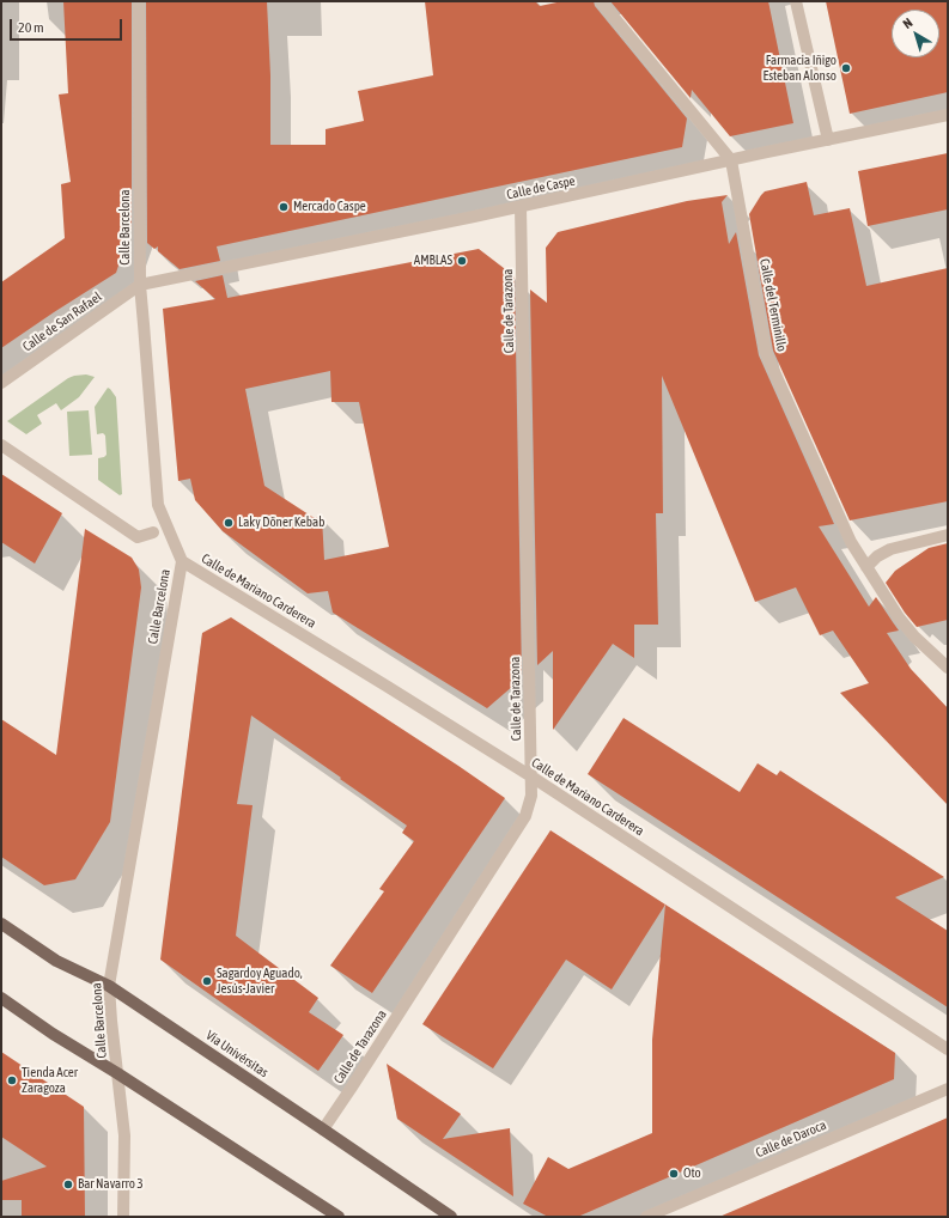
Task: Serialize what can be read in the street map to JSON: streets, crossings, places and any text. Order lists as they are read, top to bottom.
{
  "streets": {
    "main road": ["Vía Univérsitas"],
    "street": [
      "Calle de Caspe",
      "Calle Barcelona",
      "Calle del Terminillo",
      "Calle de Tarazona",
      "Calle de San Rafael",
      "Calle de Mariano Carderera",
      "Calle de Daroca"
    ]
  },
  "crossings": [
    ["Calle de Caspe", "Calle Barcelona"],
    ["Calle de Caspe", "Calle del Terminillo"],
    ["Calle de Caspe", "Calle de Tarazona"],
    ["Calle de Caspe", "Calle de San Rafael"],
    ["Calle Barcelona", "Calle de San Rafael"],
    ["Calle Barcelona", "Calle de Mariano Carderera"],
    ["Calle Barcelona", "Vía Univérsitas"],
    ["Calle de Tarazona", "Calle de Mariano Carderera"],
    ["Calle de Tarazona", "Vía Univérsitas"]
  ],
  "places": [
    "Farmacia Iñigo Esteban Alonso",
    "Mercado Caspe",
    "AMBLAS",
    "Laky Döner Kebab",
    "Sagardoy Aguado, Jesús-Javier",
    "Tienda Acer Zaragoza",
    "Oto",
    "Bar Navarro 3"
  ],
  "scale_bar": "20 m",
  "north": "top left"
}
